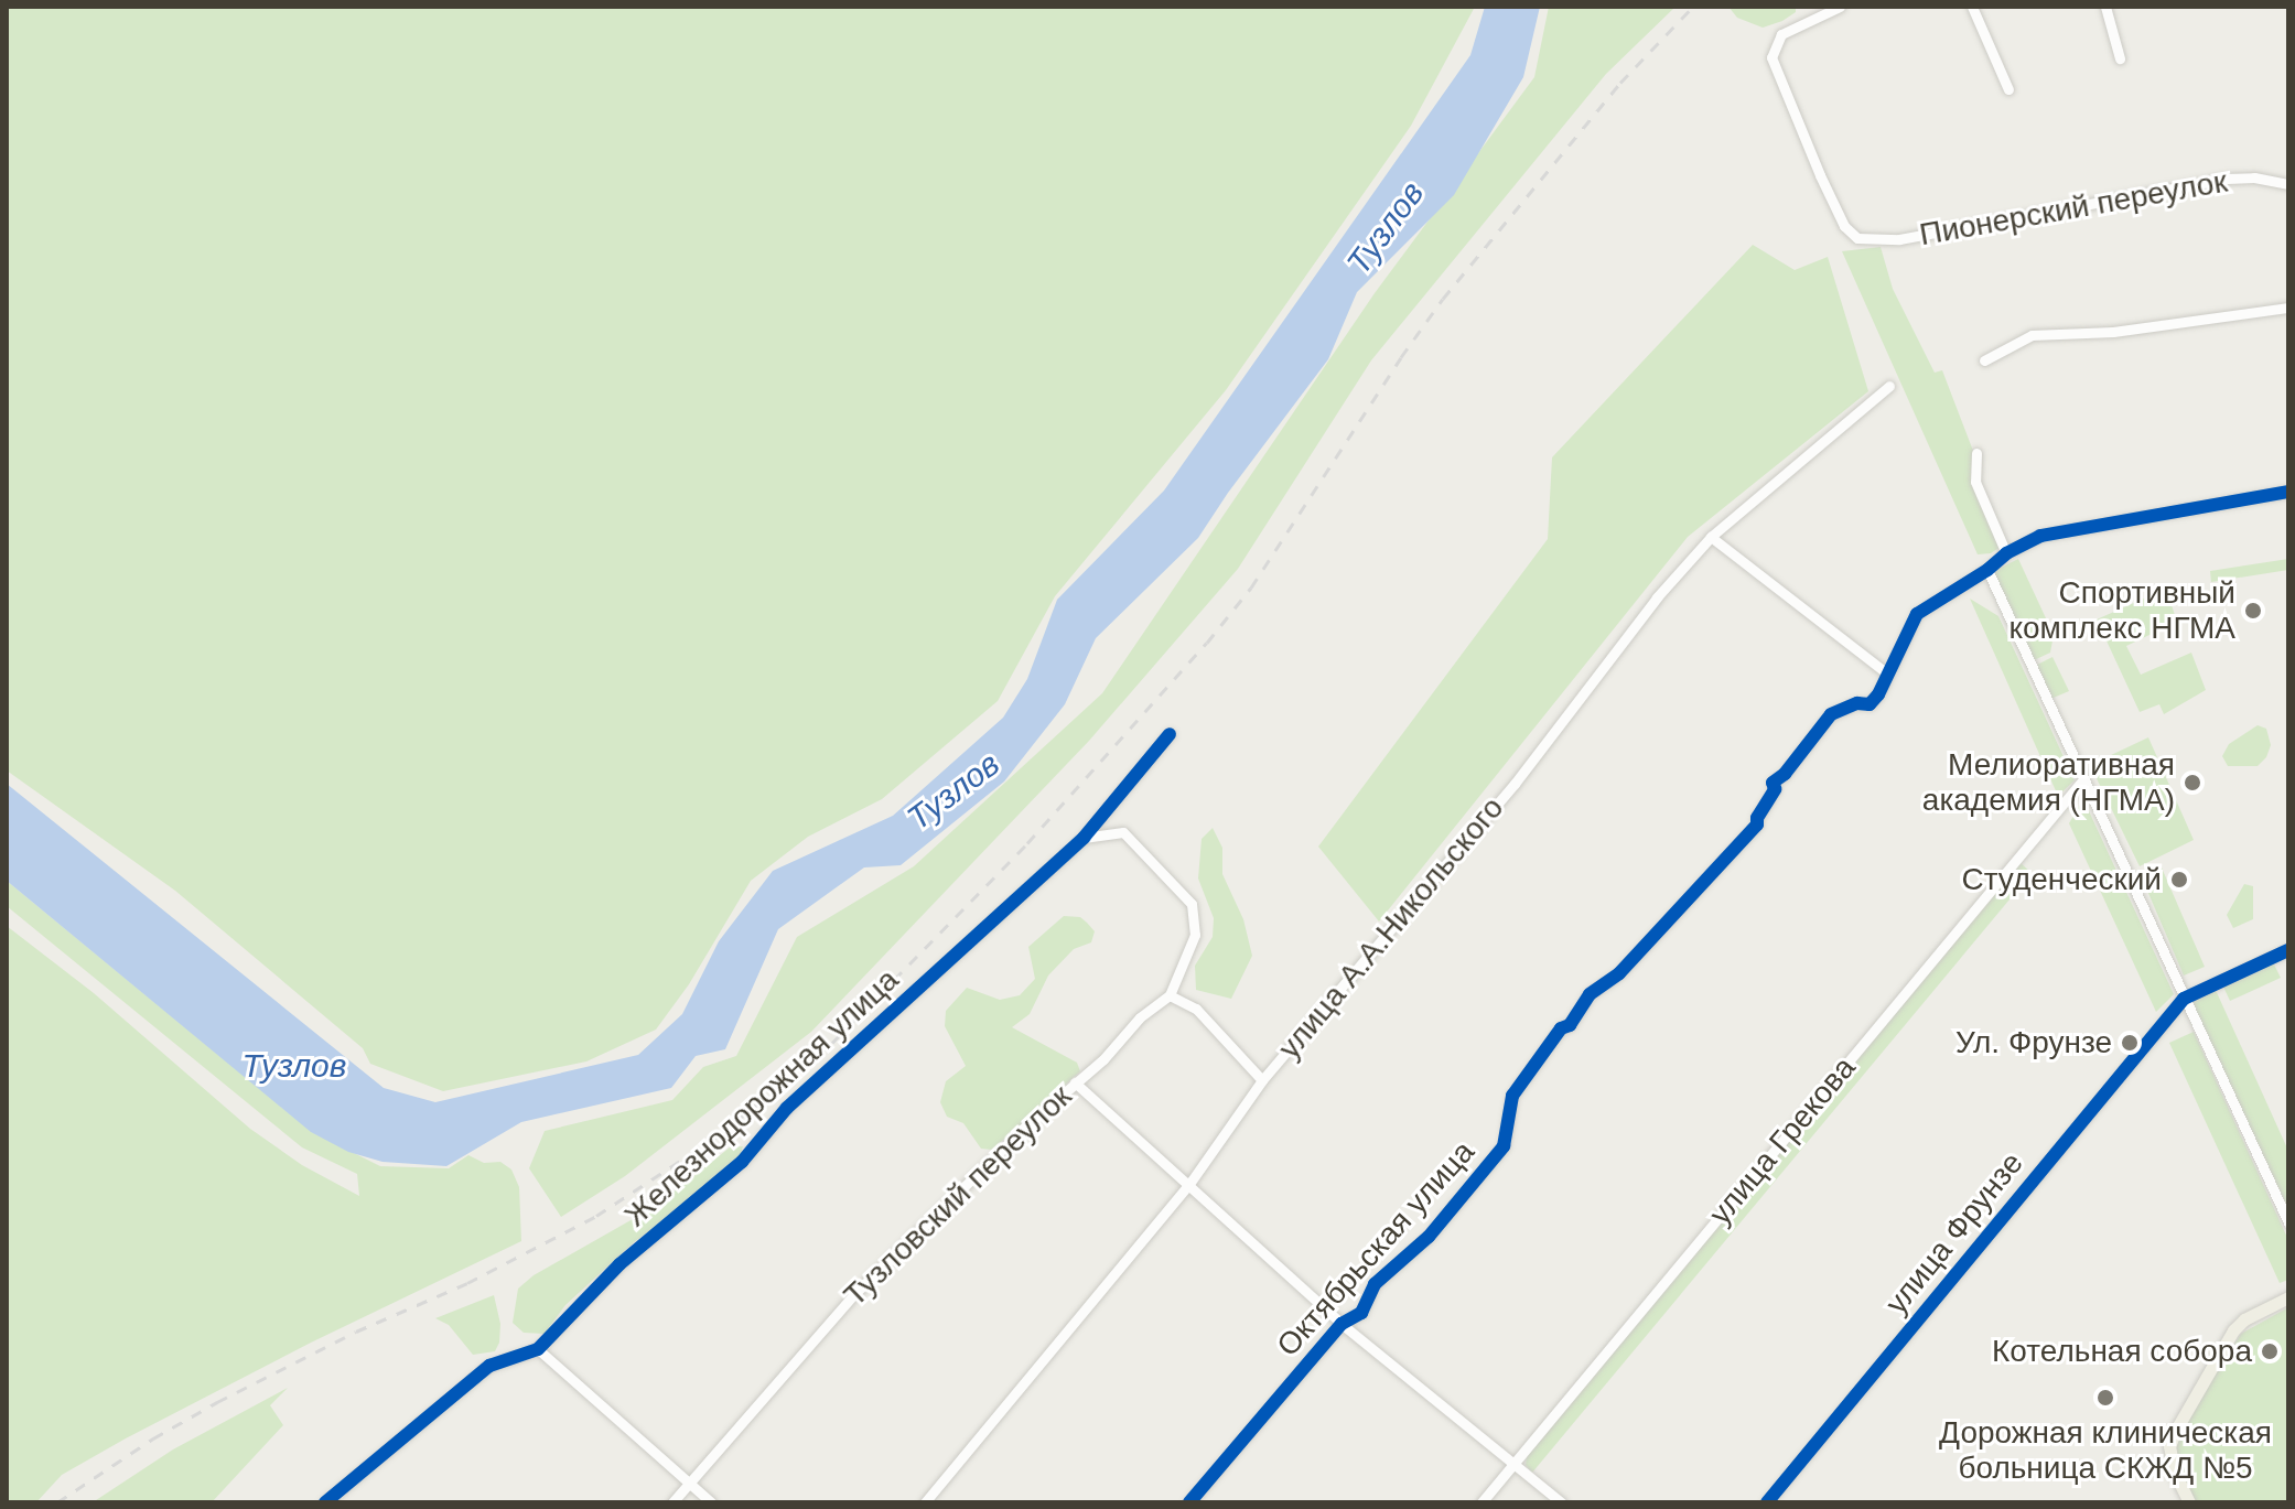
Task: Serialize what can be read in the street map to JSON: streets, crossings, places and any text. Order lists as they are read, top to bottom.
{
  "streets": {
    "street": [
      "Пионерский переулок",
      "улица А.А.Никольского",
      "Железнодорожная улица",
      "улица Грекова",
      "Тузловский переулок",
      "улица Фрунзе",
      "Октябрьская улица"
    ]
  },
  "water": ["Тузлов"],
  "places": [
    "Спортивный комплекс НГМА",
    "Мелиоративная академия (НГМА)",
    "Студенческий",
    "Ул. Фрунзе",
    "Котельная собора",
    "Дорожная клиническая больница СКЖД №5"
  ]
}
